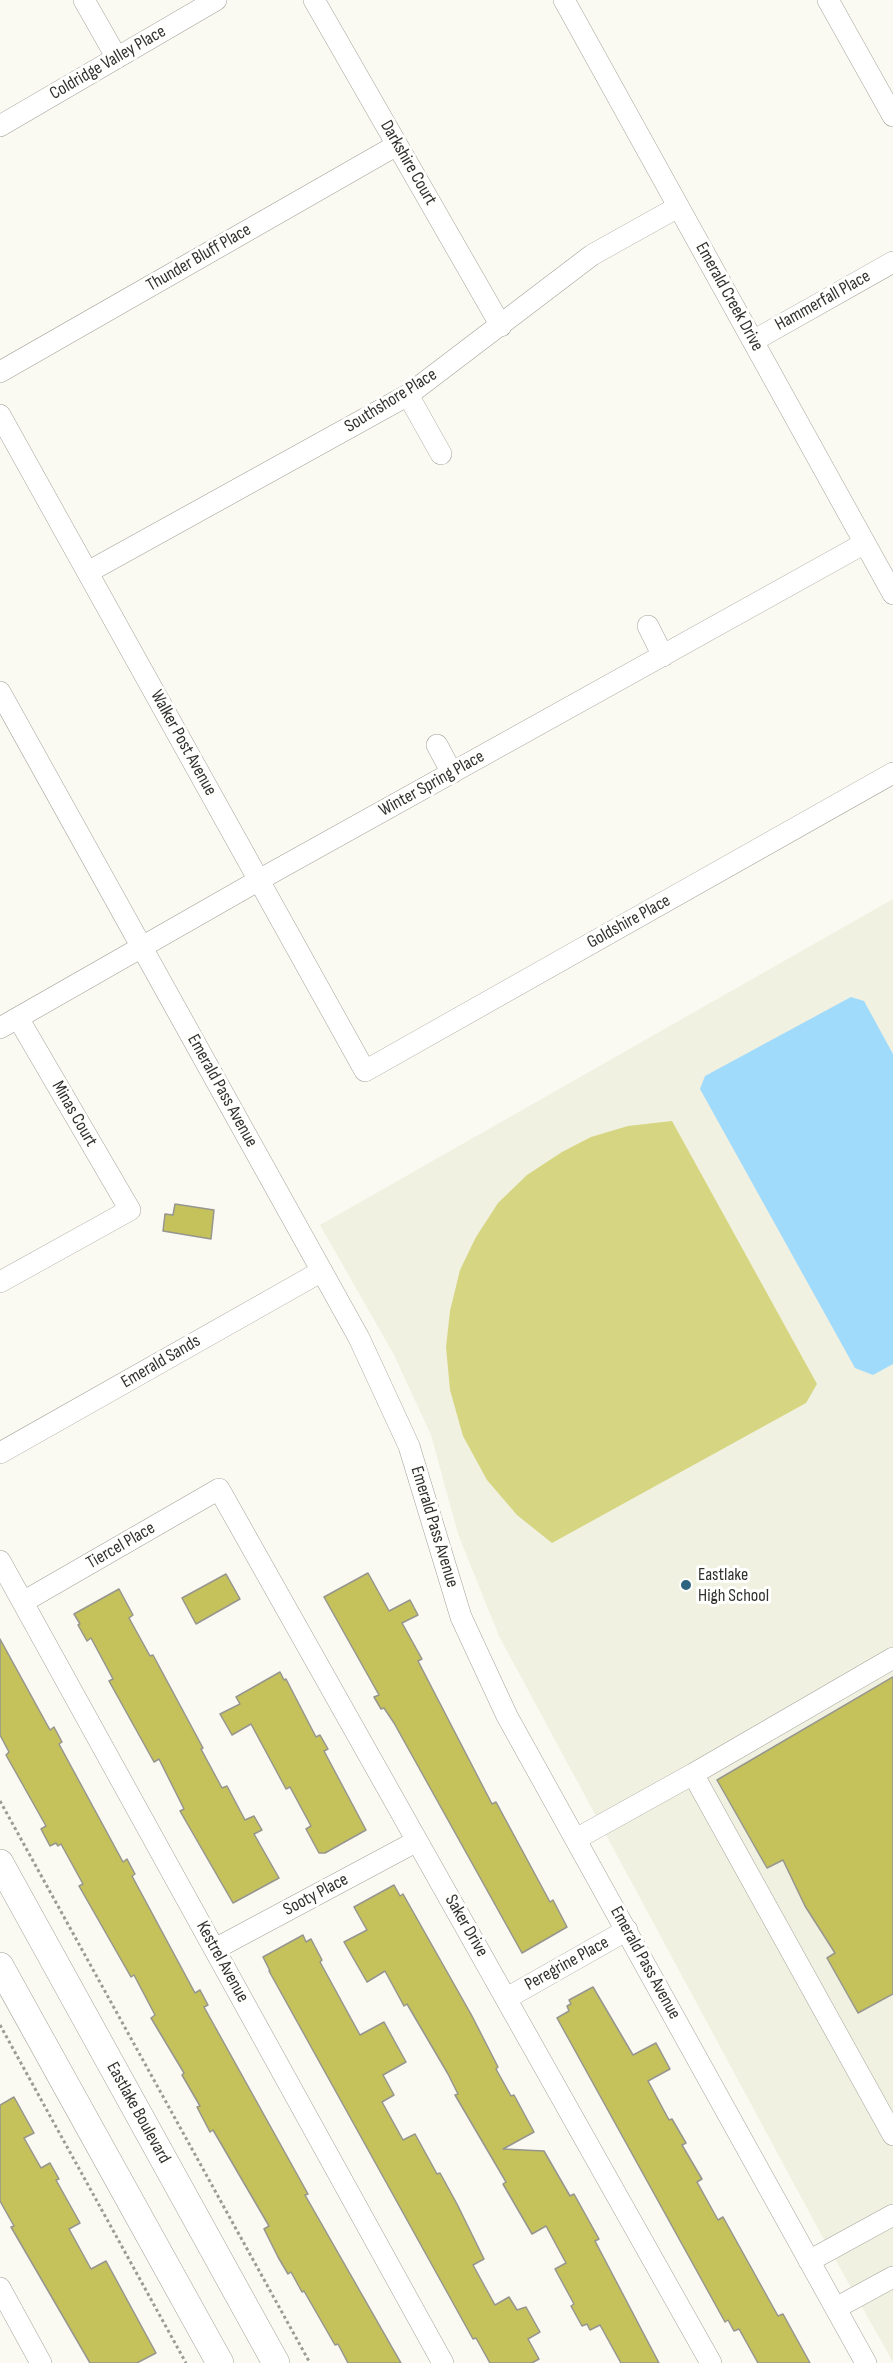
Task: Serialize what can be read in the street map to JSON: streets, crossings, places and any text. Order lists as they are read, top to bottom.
{
  "streets": {
    "main road": ["Eastlake Boulevard"],
    "street": [
      "Coldridge Valley Place",
      "Darkshire Court",
      "Thunder Bluff Place",
      "Emerald Creek Drive",
      "Hammerfall Place",
      "Southshore Place",
      "Walker Post Avenue",
      "Winter Spring Place",
      "Goldshire Place",
      "Emerald Pass Avenue",
      "Minas Court",
      "Emerald Sands",
      "Tiercel Place",
      "Sooty Place",
      "Saker Drive",
      "Kestrel Avenue",
      "Peregrine Place"
    ]
  },
  "crossings": [
    ["Darkshire Court", "Thunder Bluff Place"],
    ["Darkshire Court", "Southshore Place"],
    ["Emerald Creek Drive", "Hammerfall Place"],
    ["Emerald Creek Drive", "Southshore Place"],
    ["Emerald Creek Drive", "Winter Spring Place"],
    ["Southshore Place", "Walker Post Avenue"],
    ["Walker Post Avenue", "Winter Spring Place"],
    ["Walker Post Avenue", "Goldshire Place"],
    ["Winter Spring Place", "Emerald Pass Avenue"],
    ["Winter Spring Place", "Minas Court"],
    ["Emerald Pass Avenue", "Emerald Sands"],
    ["Emerald Pass Avenue", "Peregrine Place"],
    ["Tiercel Place", "Saker Drive"],
    ["Tiercel Place", "Kestrel Avenue"],
    ["Sooty Place", "Saker Drive"],
    ["Sooty Place", "Kestrel Avenue"],
    ["Saker Drive", "Peregrine Place"]
  ],
  "places": ["Eastlake High School"]
}
